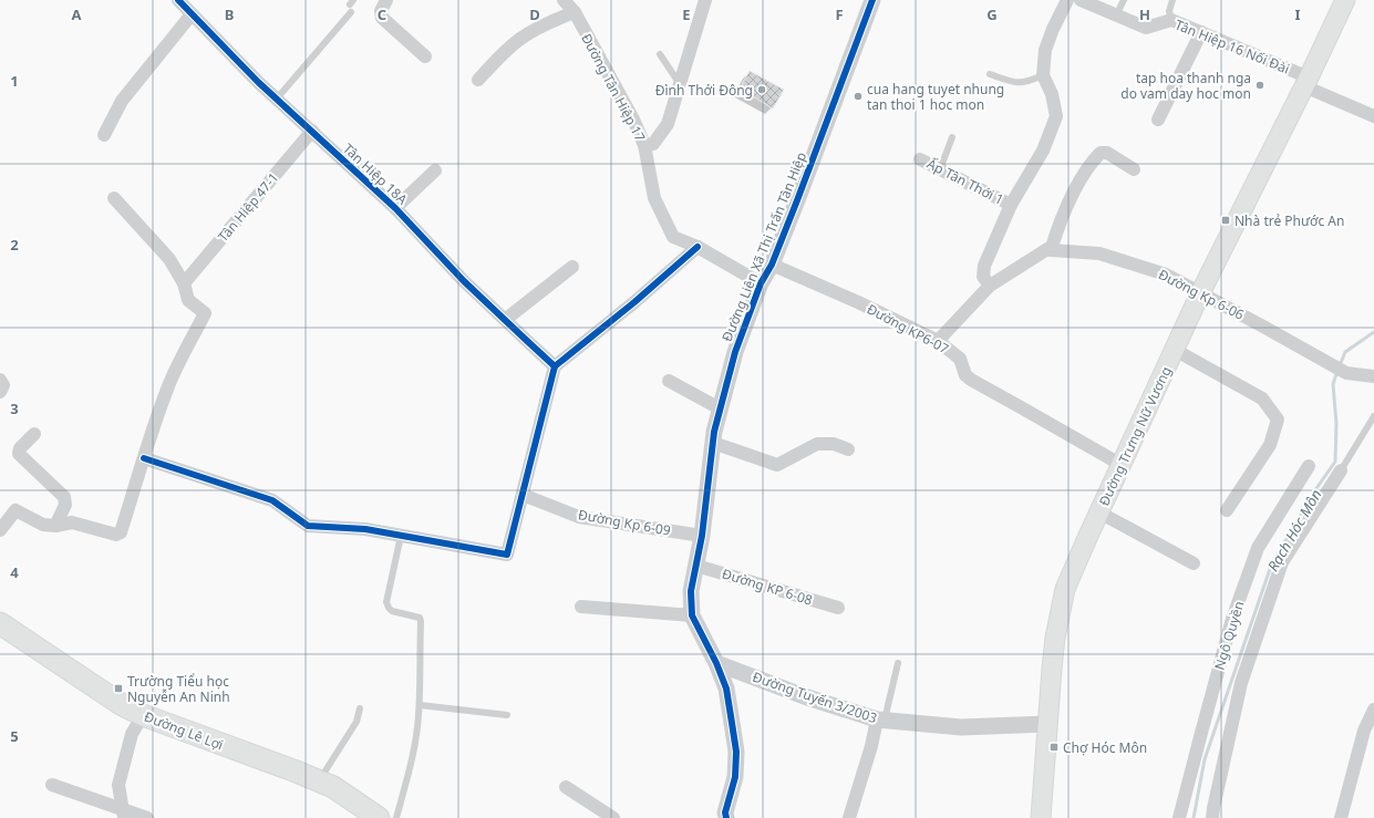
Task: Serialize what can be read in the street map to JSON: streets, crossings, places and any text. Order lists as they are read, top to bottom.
{
  "streets": {
    "main road": ["Đường Trưng Nữ Vương", "Đường Lê Lợi"],
    "street": [
      "Tân Hiệp 16 Nối Đài",
      "Đường Tân Hiệp 17",
      "Tân Hiệp 18A",
      "Ấp Tân Thới 1",
      "Tân Hiệp 47-1",
      "Đường Liên Xã Thị Trấn Tân Hiệp",
      "Đường Kp 6-06",
      "Đường KP6-07",
      "Đường Kp 6-09",
      "Đường KP 6-08",
      "Ngô Quyền",
      "Đường Tuyến 3/2003"
    ]
  },
  "crossings": [
    ["Tân Hiệp 16 Nối Đài", "Đường Trưng Nữ Vương"],
    ["Đường Tân Hiệp 17", "Đường Liên Xã Thị Trấn Tân Hiệp"],
    ["Tân Hiệp 18A", "Tân Hiệp 47-1"],
    ["Ấp Tân Thới 1", "Đường Kp 6-06"],
    ["Đường Liên Xã Thị Trấn Tân Hiệp", "Đường KP6-07"],
    ["Đường Liên Xã Thị Trấn Tân Hiệp", "Đường Kp 6-09"],
    ["Đường Liên Xã Thị Trấn Tân Hiệp", "Đường KP 6-08"],
    ["Đường Liên Xã Thị Trấn Tân Hiệp", "Đường Tuyến 3/2003"],
    ["Đường Kp 6-06", "Đường KP6-07"],
    ["Đường Kp 6-06", "Đường Trưng Nữ Vương"],
    ["Đường KP6-07", "Đường Trưng Nữ Vương"],
    ["Đường Trưng Nữ Vương", "Đường Tuyến 3/2003"]
  ],
  "water": ["Rạch Hóc Môn"],
  "places": {
    "other": ["tap hoa thanh nga do vam day hoc mon", "Đình Thới Đông", "cua hang tuyet nhung tan thoi 1 hoc mon"],
    "transit": ["Nhà trẻ Phước An", "Trường Tiểu học Nguyễn An Ninh", "Chợ Hóc Môn"]
  },
  "grid": {
    "columns": [
      "A",
      "B",
      "C",
      "D",
      "E",
      "F",
      "G",
      "H",
      "I"
    ],
    "rows": [
      "1",
      "2",
      "3",
      "4",
      "5"
    ]
  }
}
